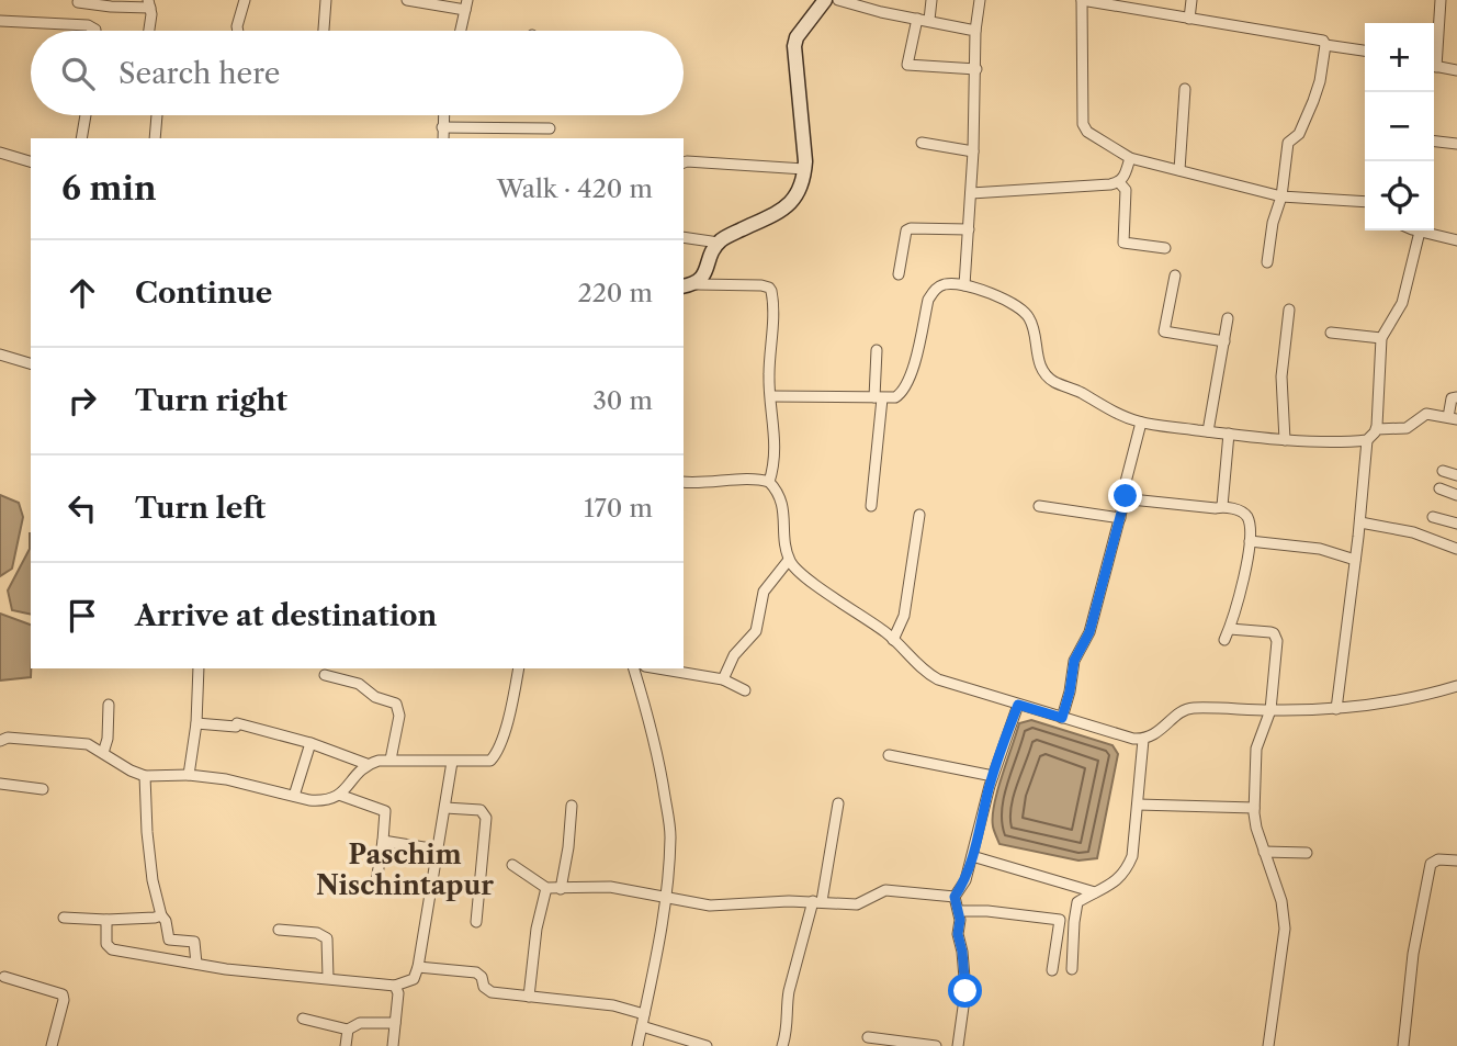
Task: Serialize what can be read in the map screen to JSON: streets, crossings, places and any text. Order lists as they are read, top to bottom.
{
  "districts": ["Paschim Nischintapur"],
  "page": {
    "map_buttons": ["+", "−"],
    "search": "Search here",
    "heading": ["6 min", "Walk · 420 m"],
    "list": [
      ["Continue", "220 m"],
      ["Turn right", "30 m"],
      ["Turn left", "170 m"],
      "Arrive at destination"
    ]
  }
}
